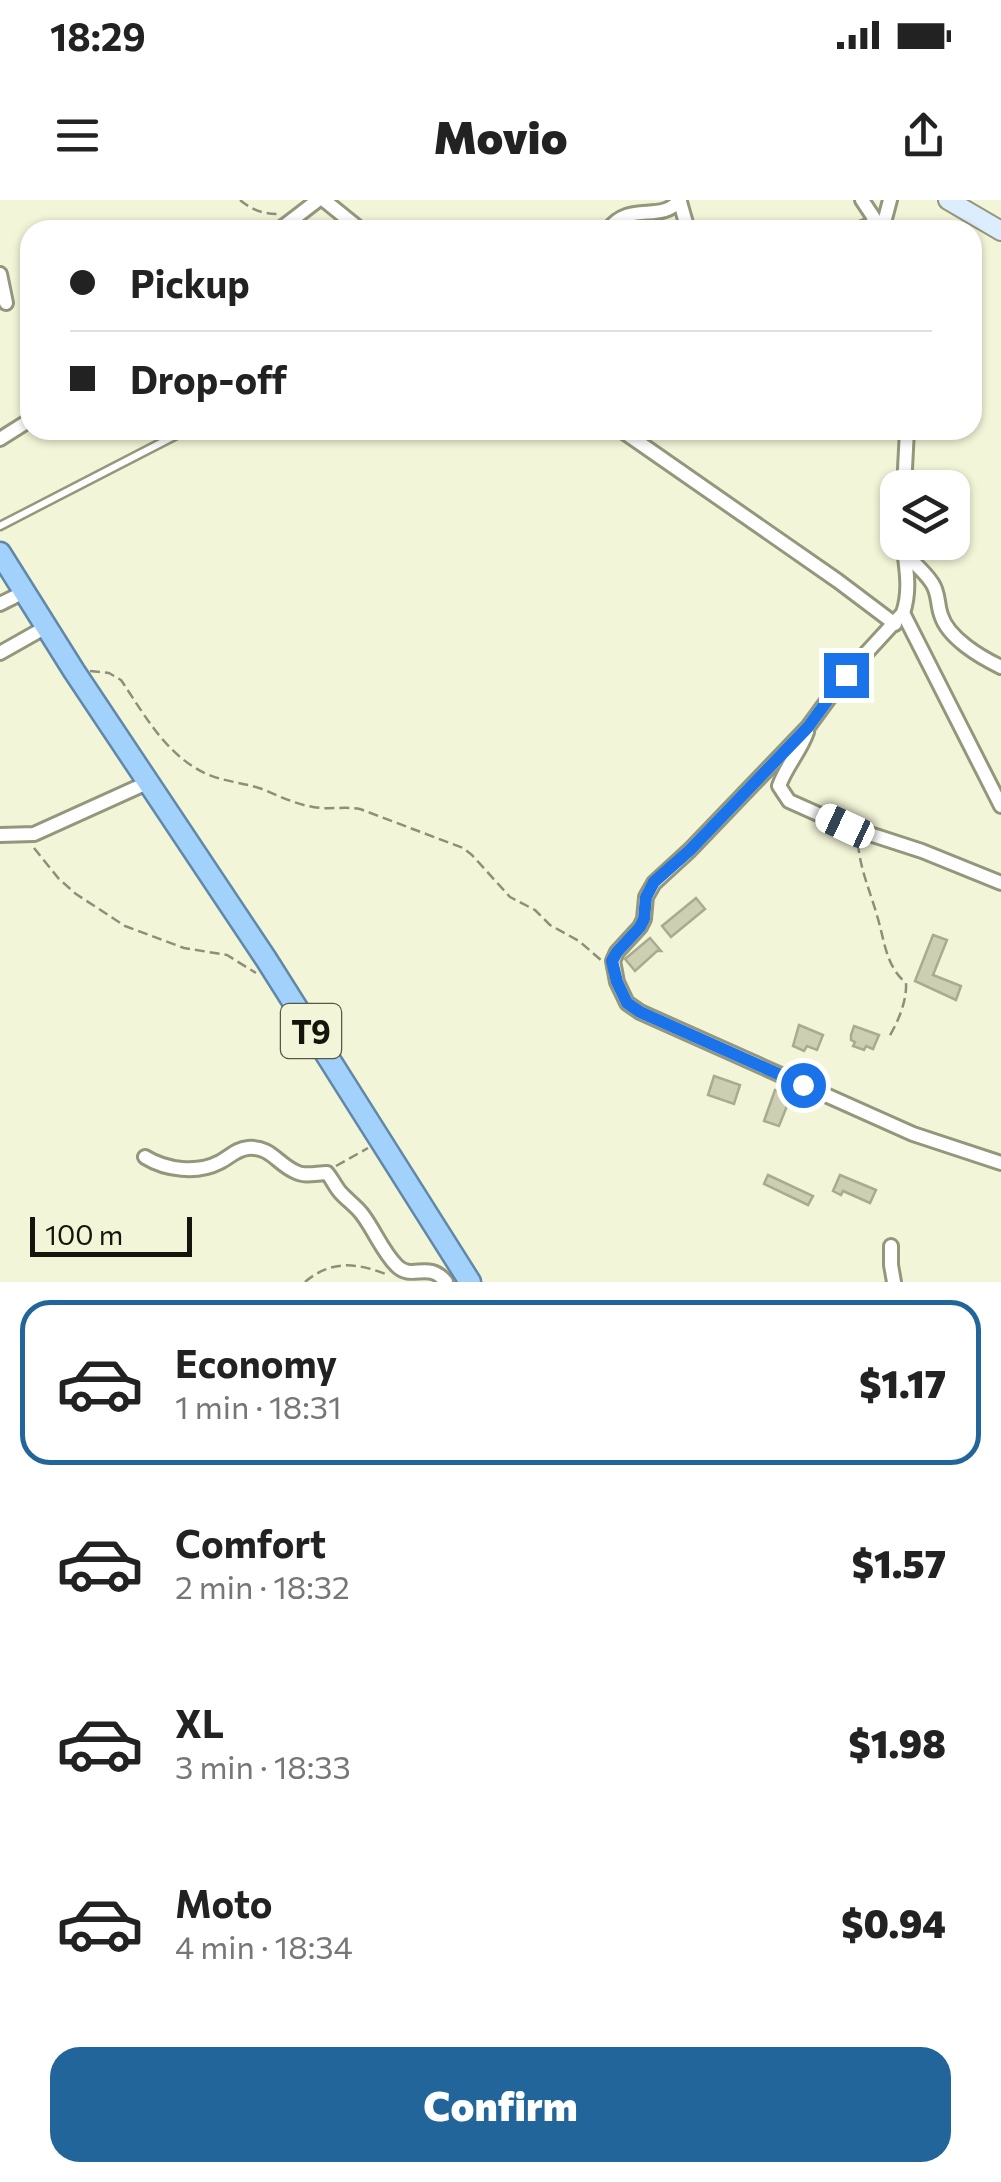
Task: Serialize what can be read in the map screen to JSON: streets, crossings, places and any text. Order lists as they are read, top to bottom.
{
  "streets": {
    "highway": ["T9"]
  },
  "scale_bar": "100 m",
  "page": {
    "status": "18:29",
    "header": "Movio",
    "banner": ["Pickup", "Drop-off"],
    "scale": "100 m",
    "list": [
      {
        "name": "Economy",
        "note": "1 min · 18:31",
        "value": "$1.17"
      },
      {
        "name": "Comfort",
        "note": "2 min · 18:32",
        "value": "$1.57"
      },
      {
        "name": "XL",
        "note": "3 min · 18:33",
        "value": "$1.98"
      },
      {
        "name": "Moto",
        "note": "4 min · 18:34",
        "value": "$0.94"
      }
    ],
    "buttons": "Confirm"
  }
}
